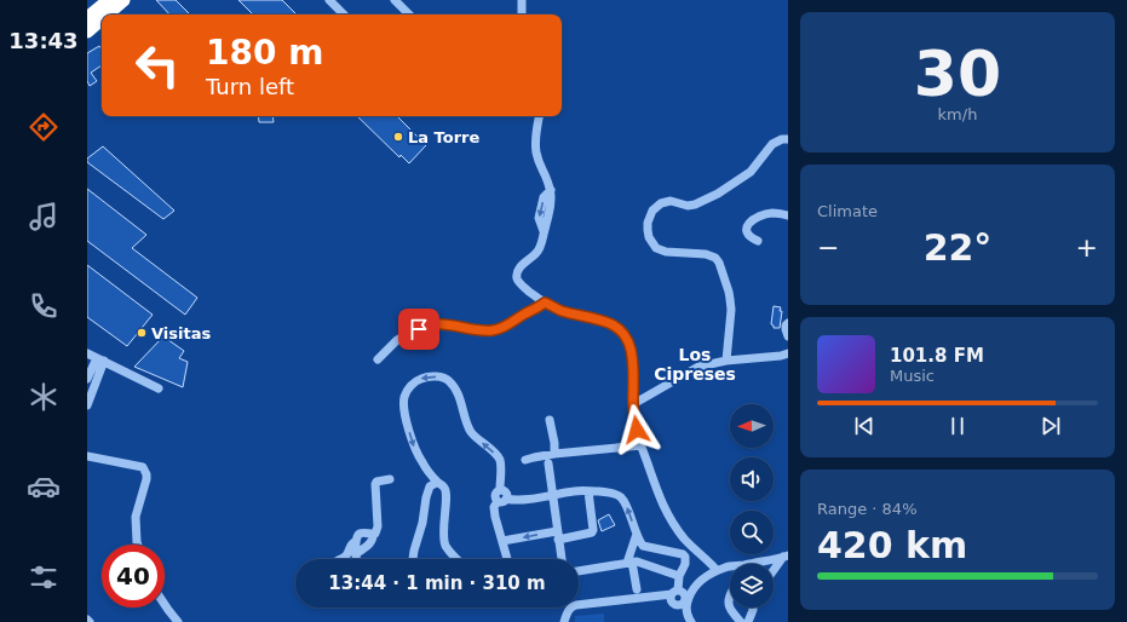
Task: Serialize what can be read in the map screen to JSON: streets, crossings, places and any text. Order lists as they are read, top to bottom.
{
  "districts": ["Los Cipreses"],
  "places": ["La Torre", "Visitas"],
  "north": "left",
  "page": {
    "tabs": "13:43",
    "tile": [
      ["30", "km/h"],
      "Climate",
      ["Range · 84%", "420 km"]
    ],
    "turn": ["180 m", "Turn left"],
    "heat": ["−", "22°", "+"],
    "song": ["101.8 FM", "Music"],
    "limit": "40",
    "trip": "13:44 · 1 min · 310 m"
  }
}
